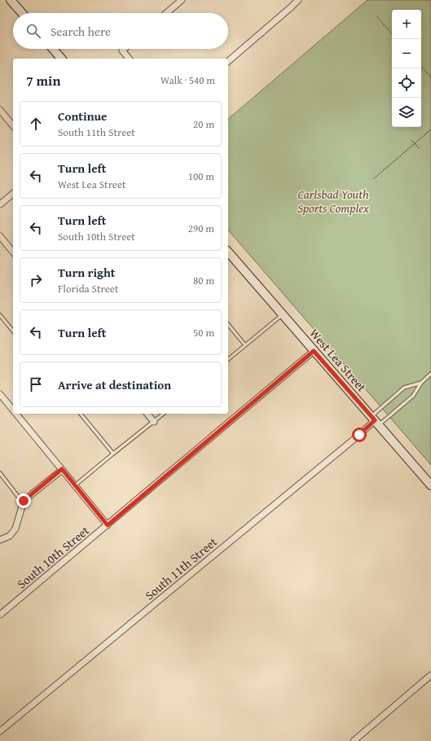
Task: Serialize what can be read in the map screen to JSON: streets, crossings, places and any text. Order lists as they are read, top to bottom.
{
  "streets": {
    "main road": ["West Lea Street"],
    "street": ["South 10th Street", "South 11th Street"]
  },
  "crossings": [
    ["West Lea Street", "South 10th Street"],
    ["West Lea Street", "South 11th Street"]
  ],
  "parks": ["Carlsbad Youth Sports Complex"],
  "page": {
    "map_buttons": ["+", "−"],
    "search": "Search here",
    "heading": ["7 min", "Walk · 540 m"],
    "list": [
      ["Continue", "South 11th Street", "20 m"],
      ["Turn left", "West Lea Street", "100 m"],
      ["Turn left", "South 10th Street", "290 m"],
      ["Turn right", "Florida Street", "80 m"],
      ["Turn left", "50 m"],
      "Arrive at destination"
    ]
  }
}
